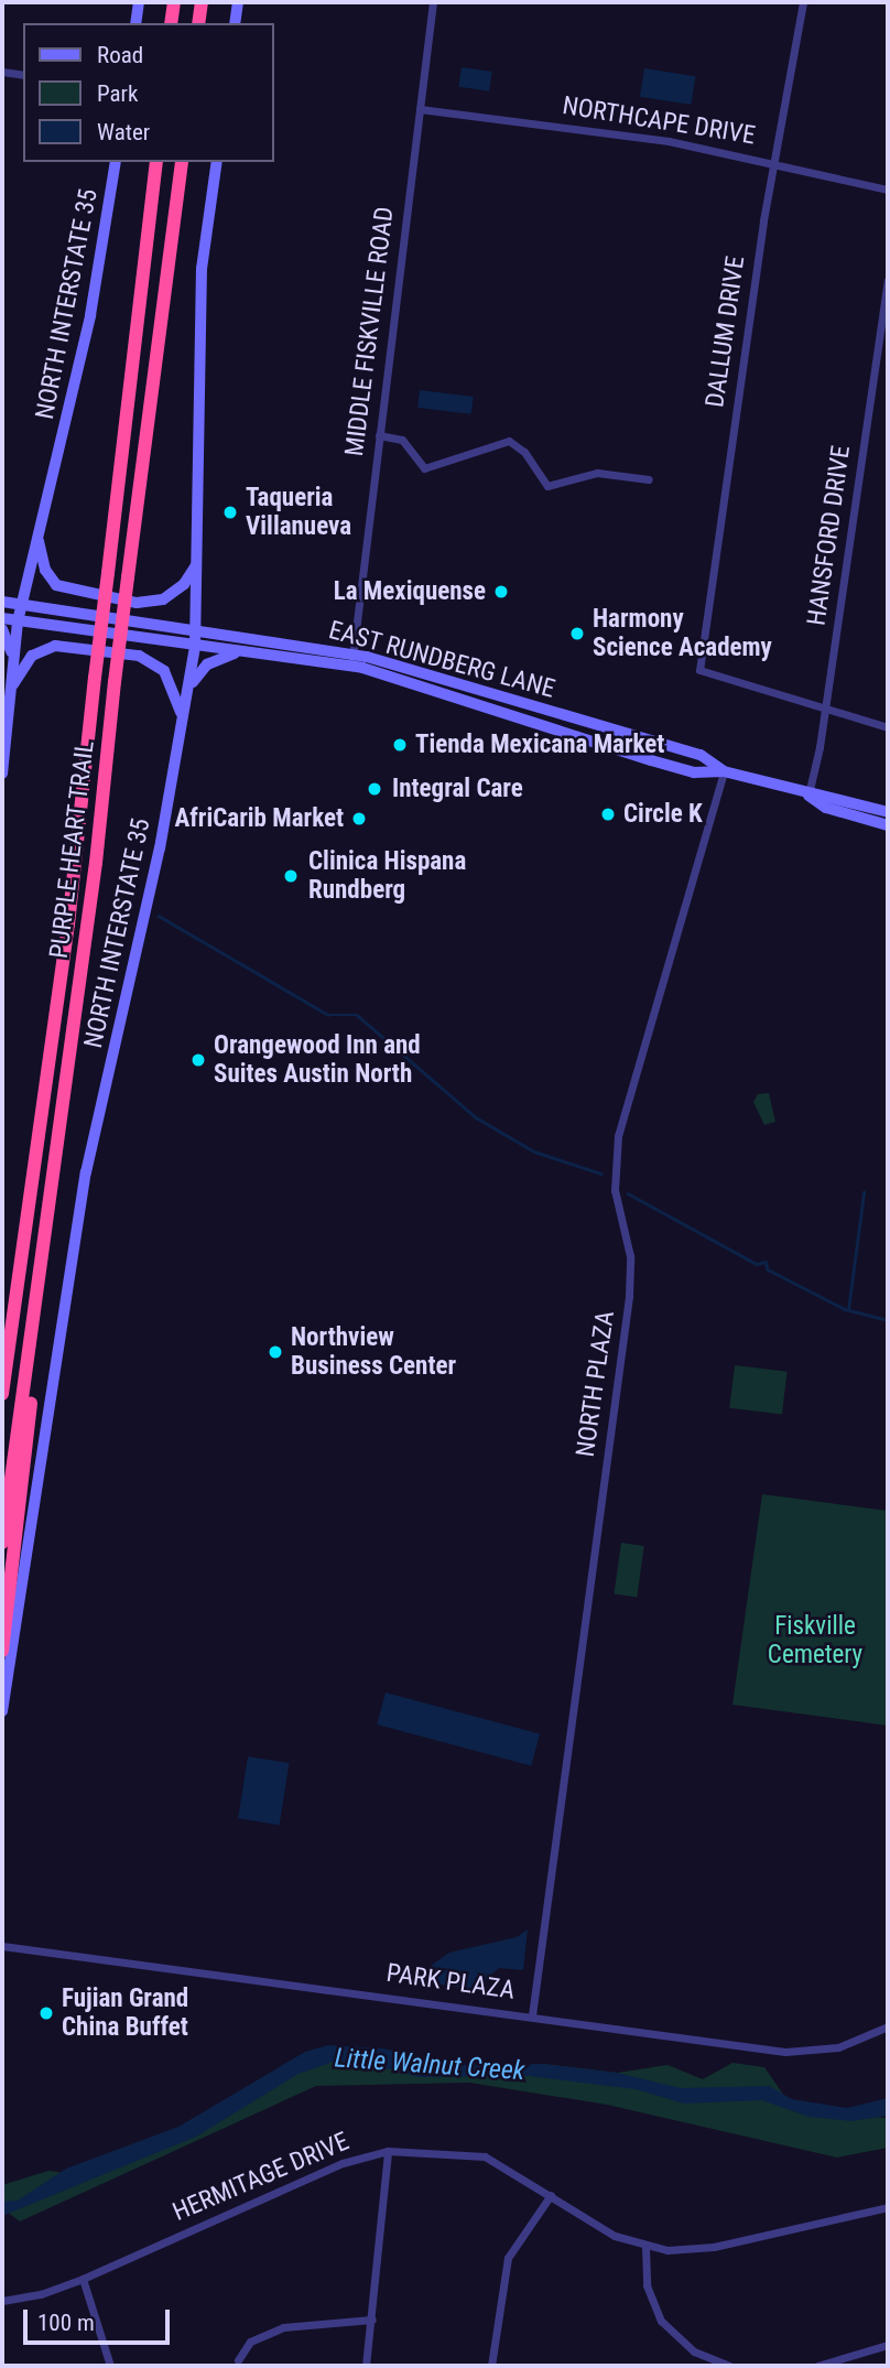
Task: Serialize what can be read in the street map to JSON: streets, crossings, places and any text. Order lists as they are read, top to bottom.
{
  "streets": {
    "highway": ["PURPLE HEART TRAIL"],
    "main road": ["NORTH INTERSTATE 35", "EAST RUNDBERG LANE"],
    "street": [
      "NORTHCAPE DRIVE",
      "MIDDLE FISKVILLE ROAD",
      "DALLUM DRIVE",
      "HANSFORD DRIVE",
      "NORTH PLAZA",
      "PARK PLAZA",
      "HERMITAGE DRIVE"
    ]
  },
  "crossings": [
    ["NORTHCAPE DRIVE", "MIDDLE FISKVILLE ROAD"],
    ["NORTHCAPE DRIVE", "DALLUM DRIVE"],
    ["NORTH INTERSTATE 35", "EAST RUNDBERG LANE"],
    ["MIDDLE FISKVILLE ROAD", "EAST RUNDBERG LANE"],
    ["DALLUM DRIVE", "HANSFORD DRIVE"],
    ["HANSFORD DRIVE", "EAST RUNDBERG LANE"],
    ["EAST RUNDBERG LANE", "NORTH PLAZA"],
    ["NORTH PLAZA", "PARK PLAZA"]
  ],
  "water": ["Little Walnut Creek"],
  "parks": ["Fiskville Cemetery"],
  "places": [
    "Taqueria Villanueva",
    "La Mexiquense",
    "Harmony Science Academy",
    "Tienda Mexicana Market",
    "Integral Care",
    "Circle K",
    "AfriCarib Market",
    "Clinica Hispana Rundberg",
    "Orangewood Inn and Suites Austin North",
    "Northview Business Center",
    "Fujian Grand China Buffet"
  ],
  "legend": ["Road", "Park", "Water"],
  "scale_bar": "100 m"
}
